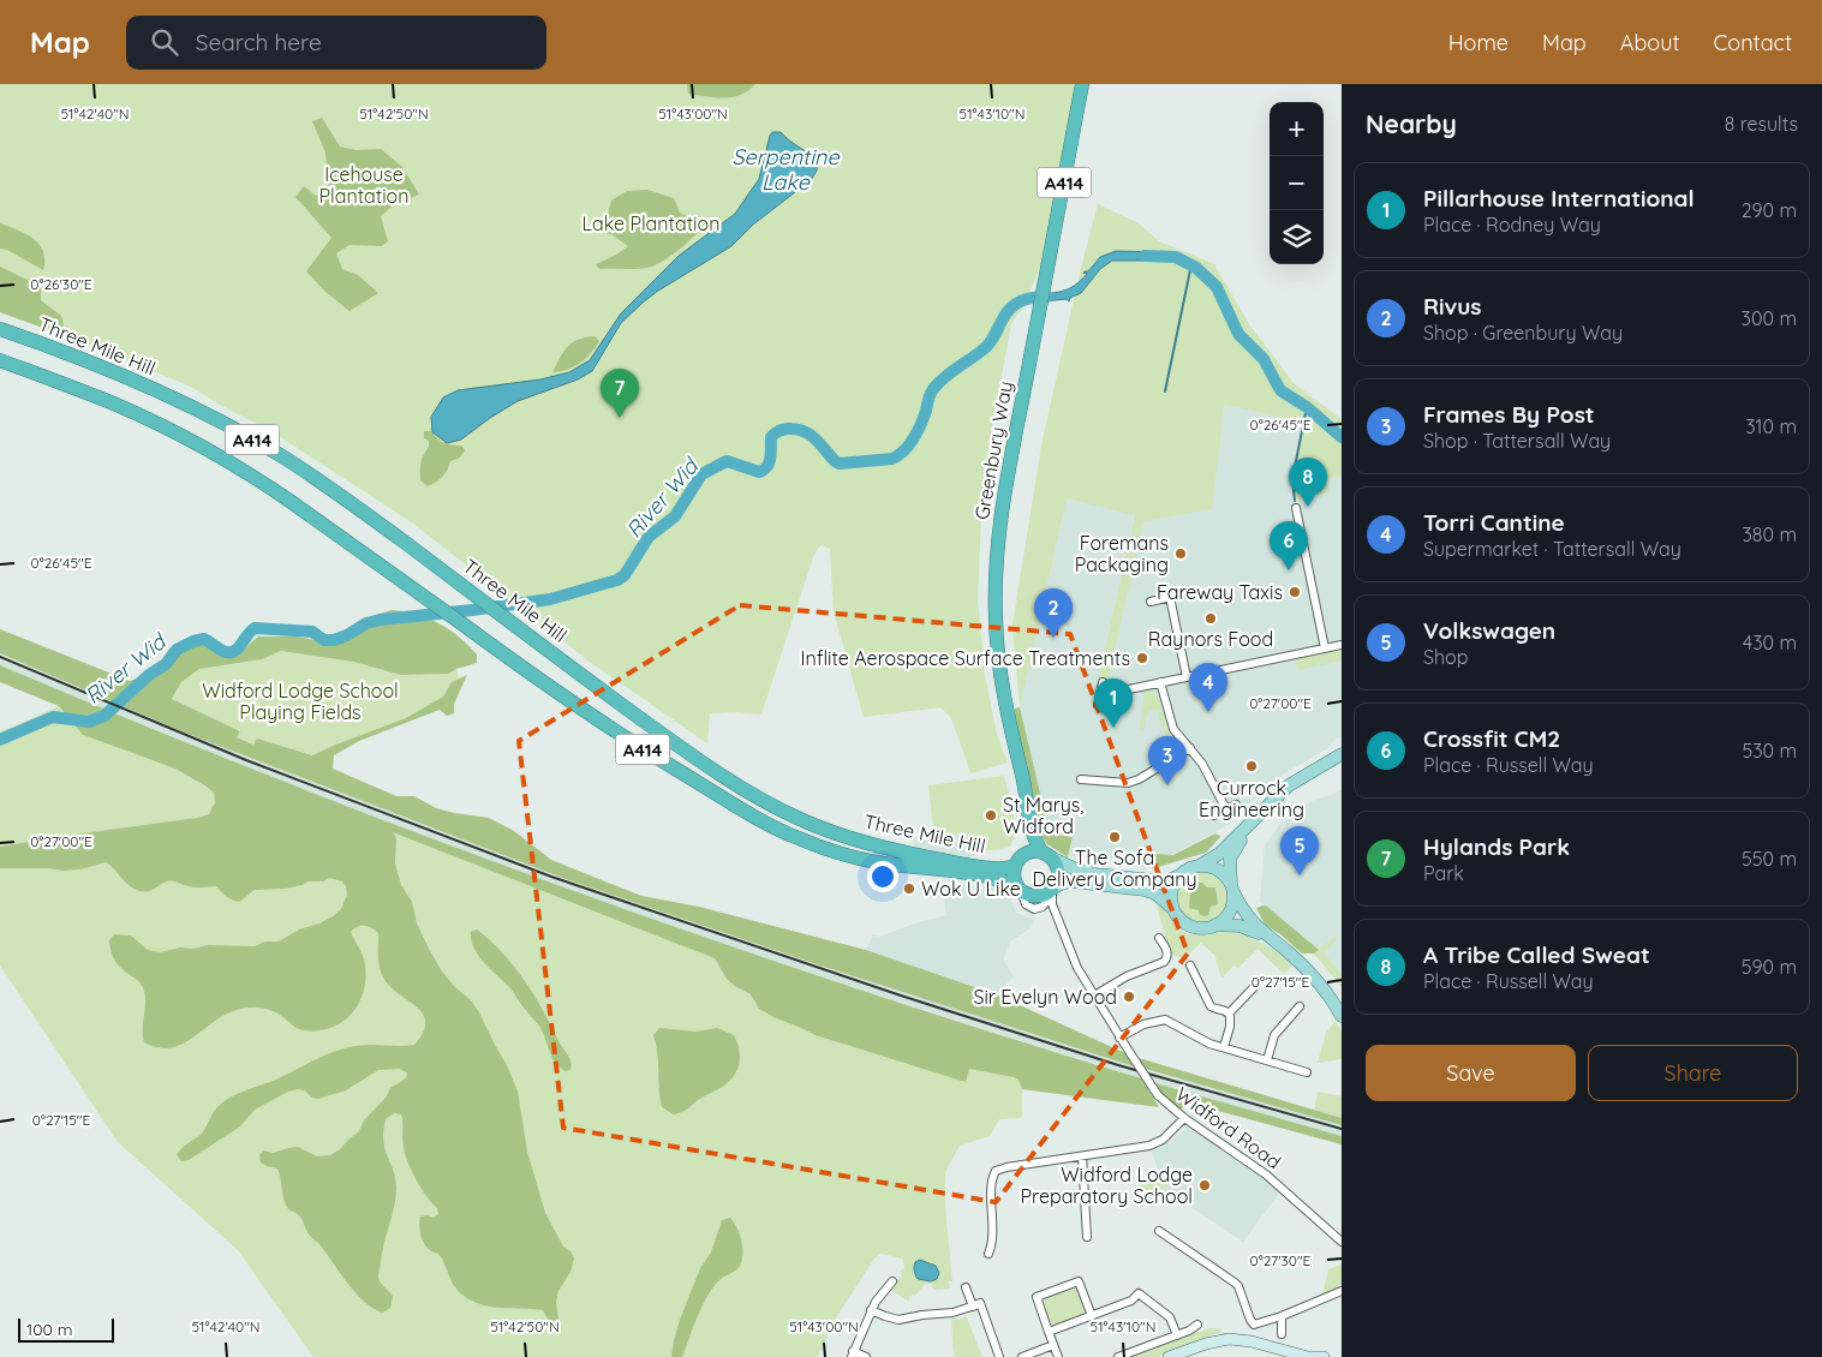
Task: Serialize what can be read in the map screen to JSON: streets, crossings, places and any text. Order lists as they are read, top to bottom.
{
  "streets": {
    "highway": ["A414", "Three Mile Hill", "Greenbury Way"],
    "street": ["Widford Road"]
  },
  "crossings": [
    ["A414", "Three Mile Hill"],
    ["A414", "Greenbury Way"],
    ["A414", "Widford Road"],
    ["Three Mile Hill", "Greenbury Way"],
    ["Three Mile Hill", "Widford Road"],
    ["Greenbury Way", "Widford Road"]
  ],
  "water": ["Serpentine Lake", "River Wid"],
  "parks": ["Icehouse Plantation", "Lake Plantation", "Widford Lodge School Playing Fields"],
  "places": [
    "Foremans Packaging",
    "Fareway Taxis",
    "Raynors Food",
    "Inflite Aerospace Surface Treatments",
    "Currock Engineering",
    "St Marys, Widford",
    "The Sofa Delivery Company",
    "Wok U Like",
    "Sir Evelyn Wood",
    "Widford Lodge Preparatory School"
  ],
  "scale_bar": "100 m",
  "page": {
    "header": "Map",
    "search": "Search here",
    "nav": [
      "Home",
      "Map",
      "About",
      "Contact"
    ],
    "heading": ["Nearby", "8 results"],
    "map_buttons": ["+", "−"],
    "list": [
      {
        "mark": "1",
        "name": "Pillarhouse International",
        "note": "Place · Rodney Way",
        "value": "290 m"
      },
      {
        "mark": "2",
        "name": "Rivus",
        "note": "Shop · Greenbury Way",
        "value": "300 m"
      },
      {
        "mark": "3",
        "name": "Frames By Post",
        "note": "Shop · Tattersall Way",
        "value": "310 m"
      },
      {
        "mark": "4",
        "name": "Torri Cantine",
        "note": "Supermarket · Tattersall Way",
        "value": "380 m"
      },
      {
        "mark": "5",
        "name": "Volkswagen",
        "note": "Shop",
        "value": "430 m"
      },
      {
        "mark": "6",
        "name": "Crossfit CM2",
        "note": "Place · Russell Way",
        "value": "530 m"
      },
      {
        "mark": "7",
        "name": "Hylands Park",
        "note": "Park",
        "value": "550 m"
      },
      {
        "mark": "8",
        "name": "A Tribe Called Sweat",
        "note": "Place · Russell Way",
        "value": "590 m"
      }
    ],
    "pins": [
      "7",
      "8",
      "6",
      "2",
      "4",
      "1",
      "3",
      "5"
    ],
    "buttons": ["Save", "Share"],
    "scale": "100 m"
  },
  "coordinates": [
    "51°42'40\"N",
    "51°42'50\"N",
    "51°43'00\"N",
    "51°43'10\"N",
    "0°26'30\"E",
    "0°26'45\"E",
    "0°27'00\"E",
    "0°27'15\"E",
    "0°27'30\"E"
  ]
}
